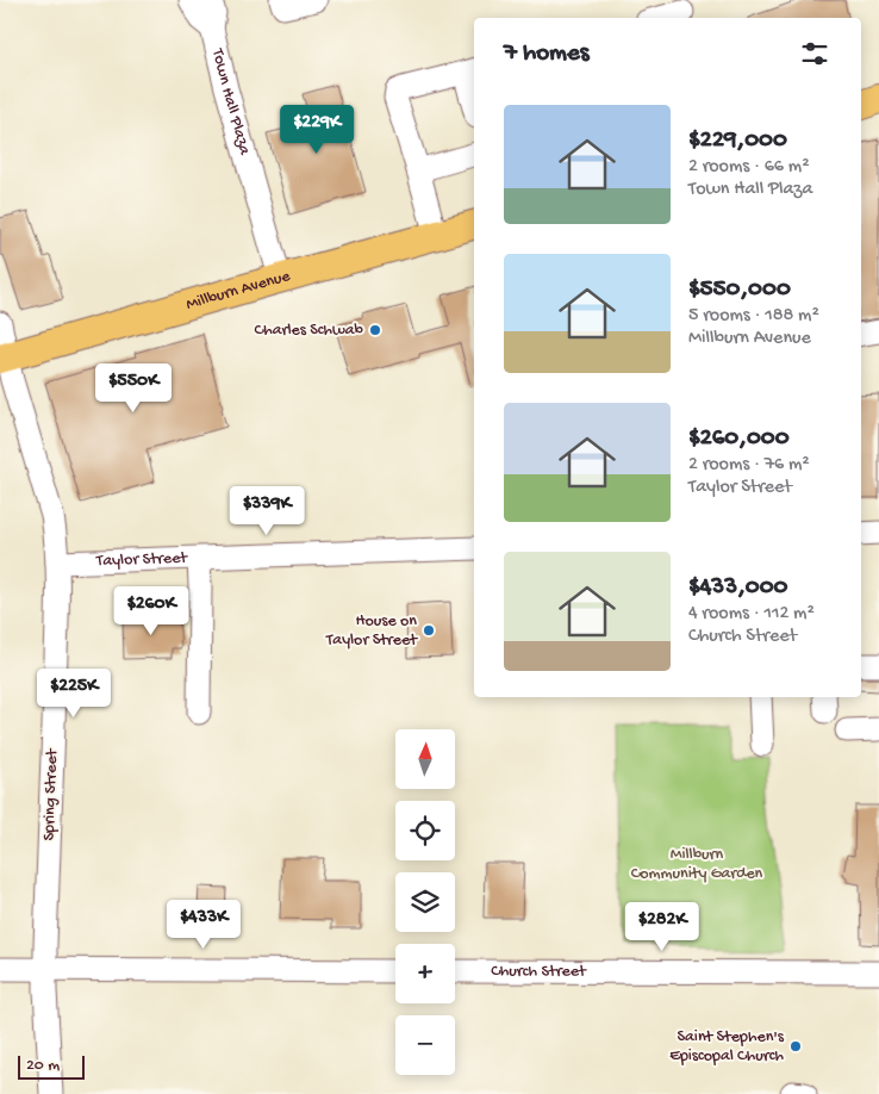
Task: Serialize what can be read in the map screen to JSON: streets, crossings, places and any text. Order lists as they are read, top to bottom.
{
  "streets": {
    "main road": ["Millburn Avenue"],
    "street": [
      "Town Hall Plaza",
      "Taylor Street",
      "Spring Street",
      "Church Street"
    ]
  },
  "crossings": [
    ["Town Hall Plaza", "Millburn Avenue"],
    ["Millburn Avenue", "Spring Street"],
    ["Taylor Street", "Spring Street"]
  ],
  "parks": ["Millburn Community Garden"],
  "places": ["Charles Schwab", "House on Taylor Street", "Saint Stephen's Episcopal Church"],
  "scale_bar": "20 m",
  "north": "top",
  "page": {
    "heading": "7 homes",
    "list": [
      {
        "name": "$229,000",
        "note": "2 rooms · 66 m² · Town Hall Plaza"
      },
      {
        "name": "$550,000",
        "note": "5 rooms · 188 m² · Millburn Avenue"
      },
      {
        "name": "$260,000",
        "note": "2 rooms · 76 m² · Taylor Street"
      },
      {
        "name": "$433,000",
        "note": "4 rooms · 112 m² · Church Street"
      }
    ],
    "price": [
      "$229K",
      "$550K",
      "$339K",
      "$260K",
      "$225K",
      "$433K",
      "$282K"
    ],
    "map_buttons": ["+", "−"],
    "scale": "20 m"
  }
}
